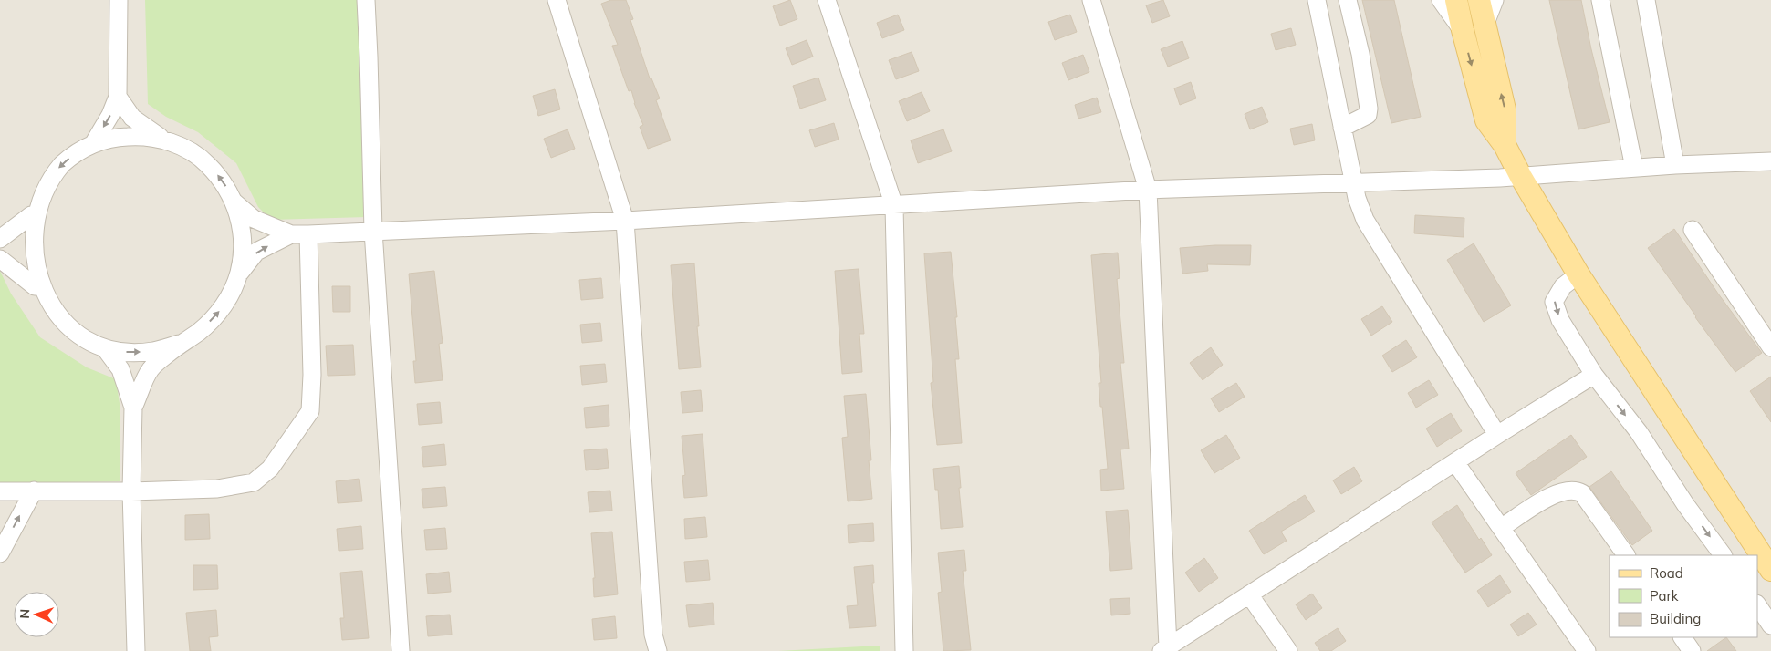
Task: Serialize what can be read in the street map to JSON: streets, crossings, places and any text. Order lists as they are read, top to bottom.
{
  "legend": ["Road", "Park", "Building"],
  "north": "left"
}
